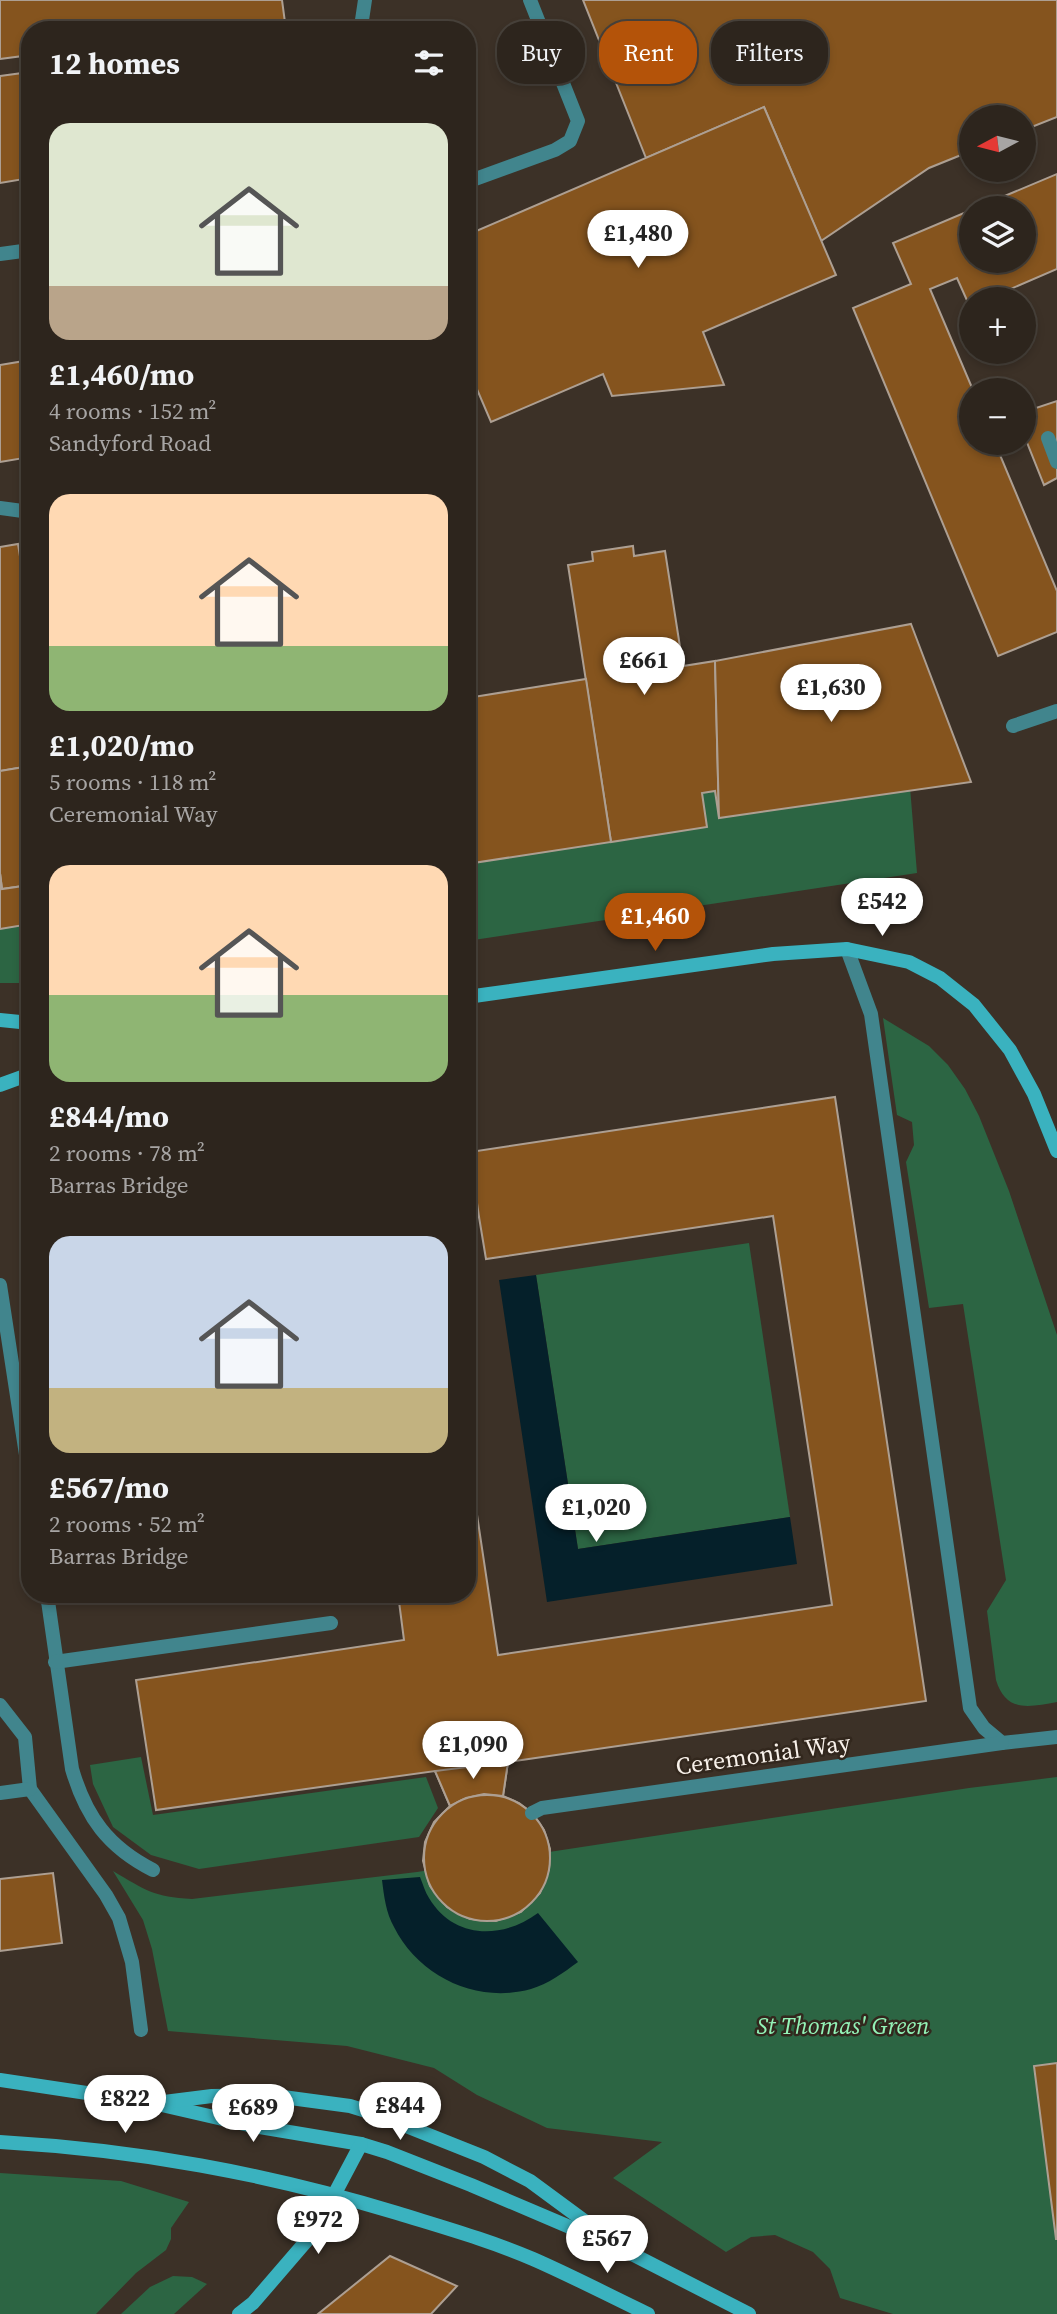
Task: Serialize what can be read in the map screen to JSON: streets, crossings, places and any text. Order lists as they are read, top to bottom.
{
  "streets": {
    "street": ["Ceremonial Way"]
  },
  "parks": ["St Thomas' Green"],
  "north": "left",
  "page": {
    "chip": ["Buy", "Rent", "Filters"],
    "heading": "12 homes",
    "map_buttons": ["+", "−"],
    "list": [
      {
        "name": "£1,460/mo",
        "note": "4 rooms · 152 m² · Sandyford Road"
      },
      {
        "name": "£1,020/mo",
        "note": "5 rooms · 118 m² · Ceremonial Way"
      },
      {
        "name": "£844/mo",
        "note": "2 rooms · 78 m² · Barras Bridge"
      },
      {
        "name": "£567/mo",
        "note": "2 rooms · 52 m² · Barras Bridge"
      }
    ],
    "price": [
      "£1,480",
      "£661",
      "£1,630",
      "£542",
      "£1,460",
      "£1,020",
      "£1,090",
      "£822",
      "£844",
      "£689",
      "£972",
      "£567"
    ]
  }
}
